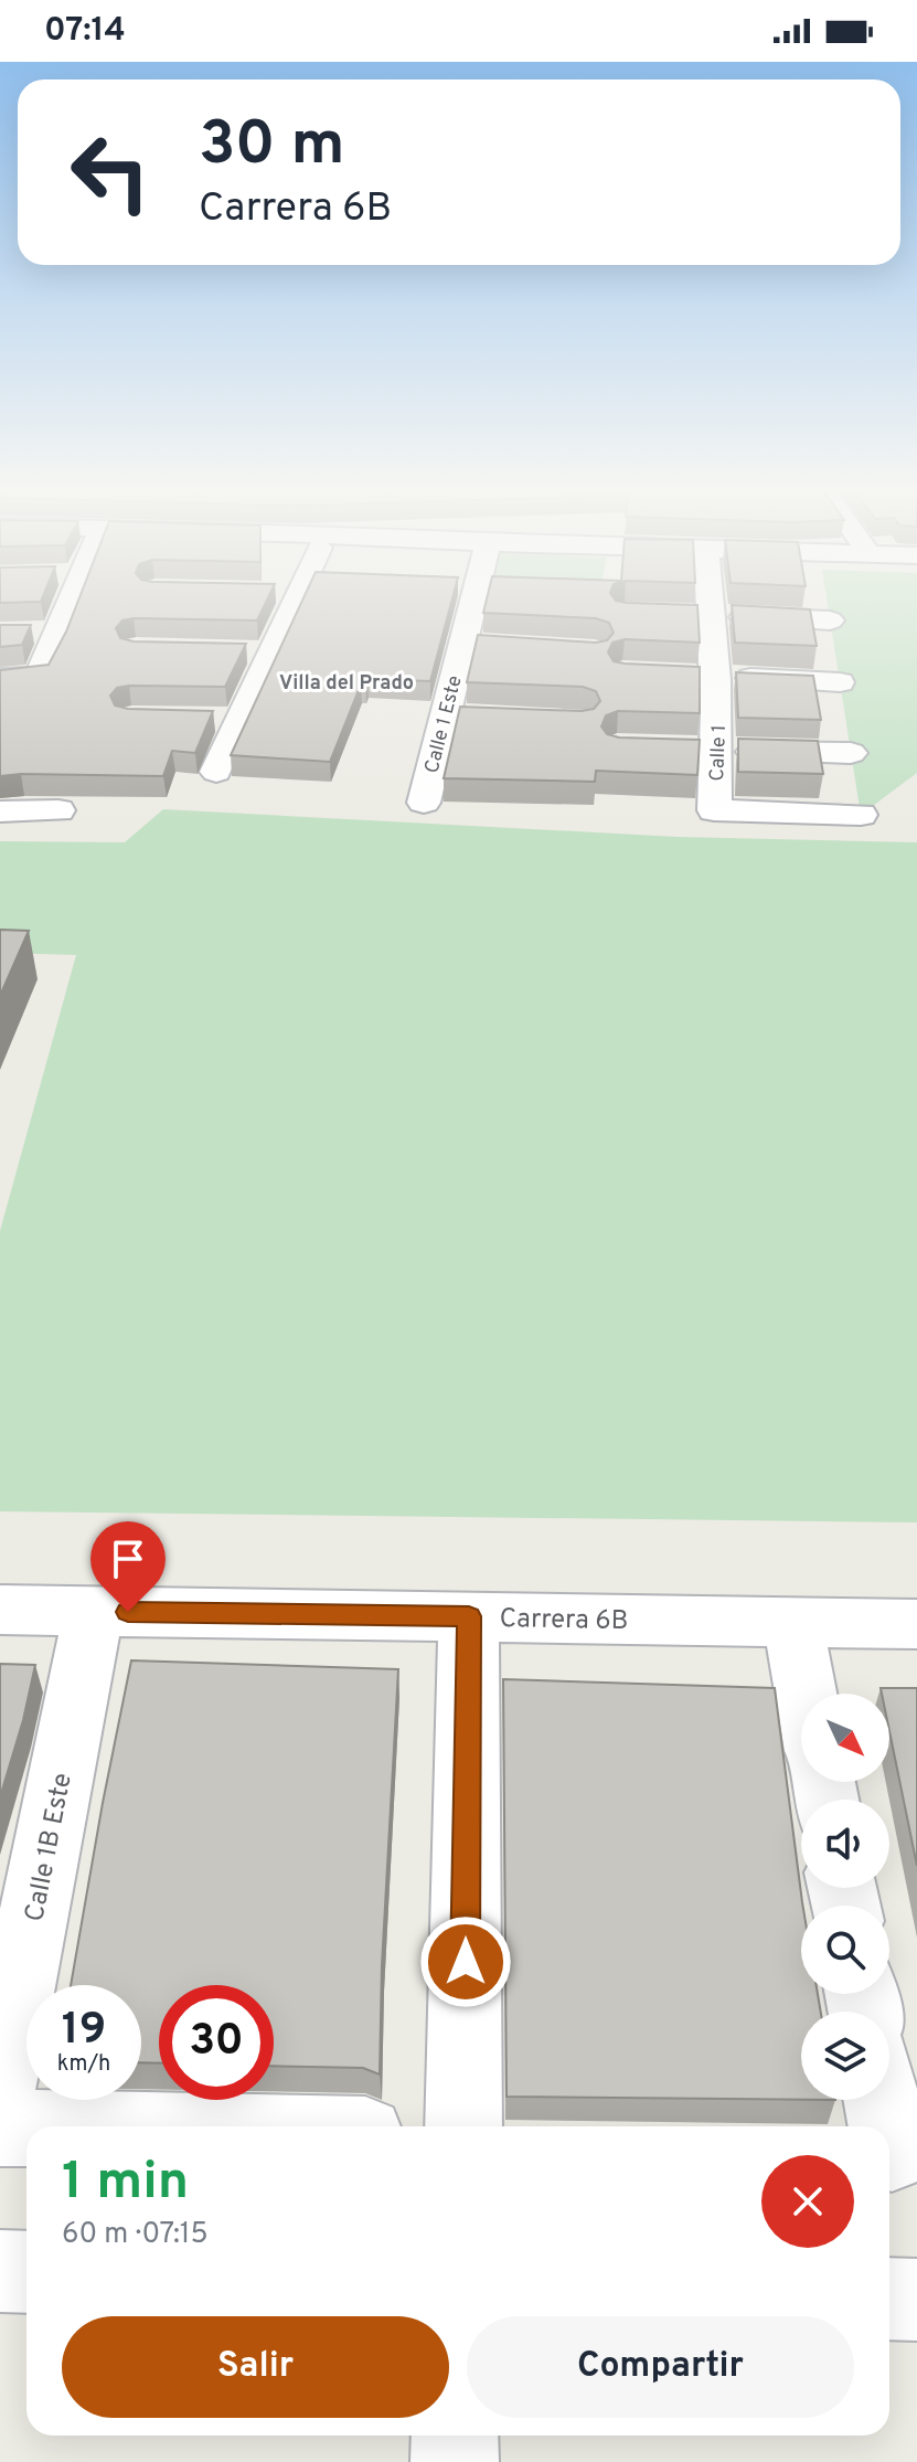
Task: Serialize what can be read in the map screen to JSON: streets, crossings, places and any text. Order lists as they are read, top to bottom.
{
  "streets": {
    "street": [
      "Calle 1 Este",
      "Calle 1",
      "Carrera 6B",
      "Calle 1B Este"
    ]
  },
  "crossings": [
    ["Carrera 6B", "Calle 1B Este"]
  ],
  "districts": ["Villa del Prado"],
  "north": "bottom right",
  "page": {
    "status": "07:14",
    "turn": ["30 m", "Carrera 6B"],
    "speed": "19 km/h",
    "limit": "30",
    "heading": ["1 min", "60 m · 07:15"],
    "buttons": ["Salir", "Compartir"]
  }
}
